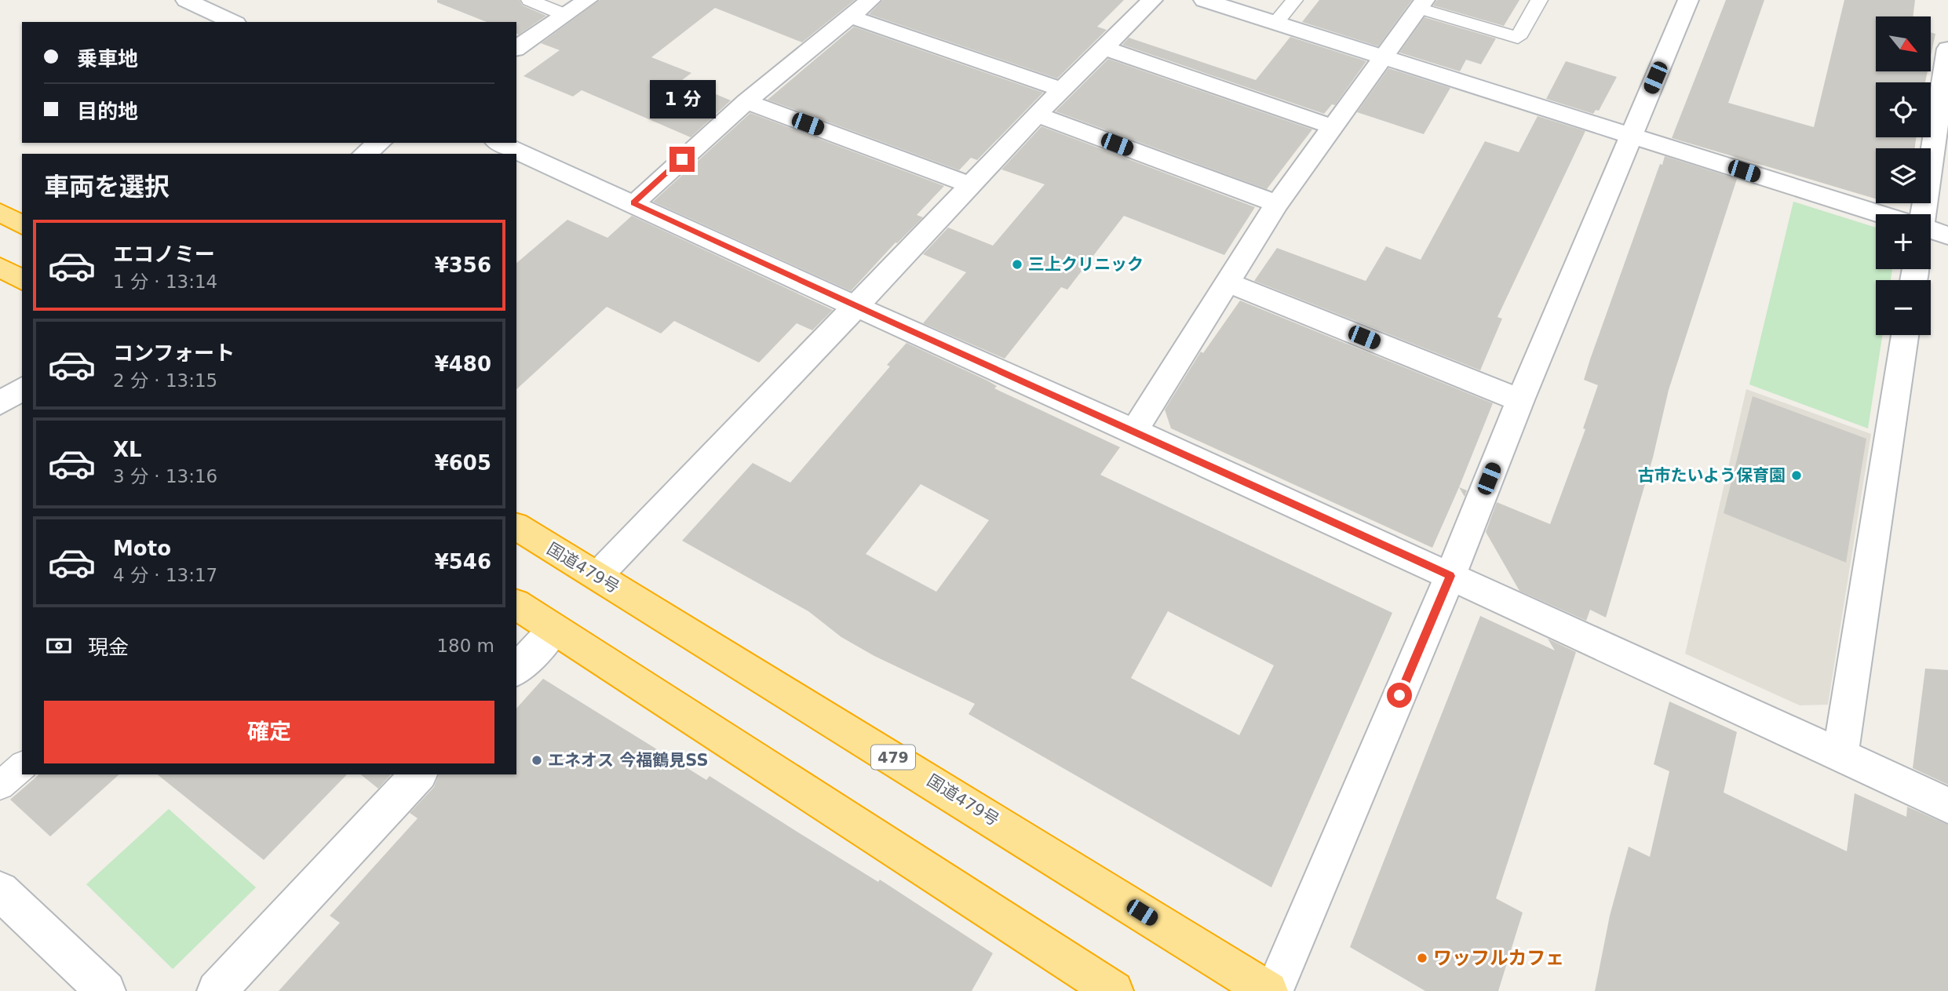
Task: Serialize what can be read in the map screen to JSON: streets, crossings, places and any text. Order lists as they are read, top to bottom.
{
  "streets": {
    "highway": ["国道479号", "479"]
  },
  "places": [
    "三上クリニック",
    "古市たいよう保育園",
    "エネオス 今福鶴見SS",
    "ワッフルカフェ"
  ],
  "north": "bottom right",
  "page": {
    "map_buttons": ["+", "−"],
    "banner": ["乗車地", "目的地"],
    "bubble": "1 分",
    "heading": "車両を選択",
    "list": [
      {
        "name": "エコノミー",
        "note": "1 分 · 13:14",
        "value": "¥356"
      },
      {
        "name": "コンフォート",
        "note": "2 分 · 13:15",
        "value": "¥480"
      },
      {
        "name": "XL",
        "note": "3 分 · 13:16",
        "value": "¥605"
      },
      {
        "name": "Moto",
        "note": "4 分 · 13:17",
        "value": "¥546"
      }
    ],
    "pay": ["現金", "180 m"],
    "buttons": "確定"
  }
}
